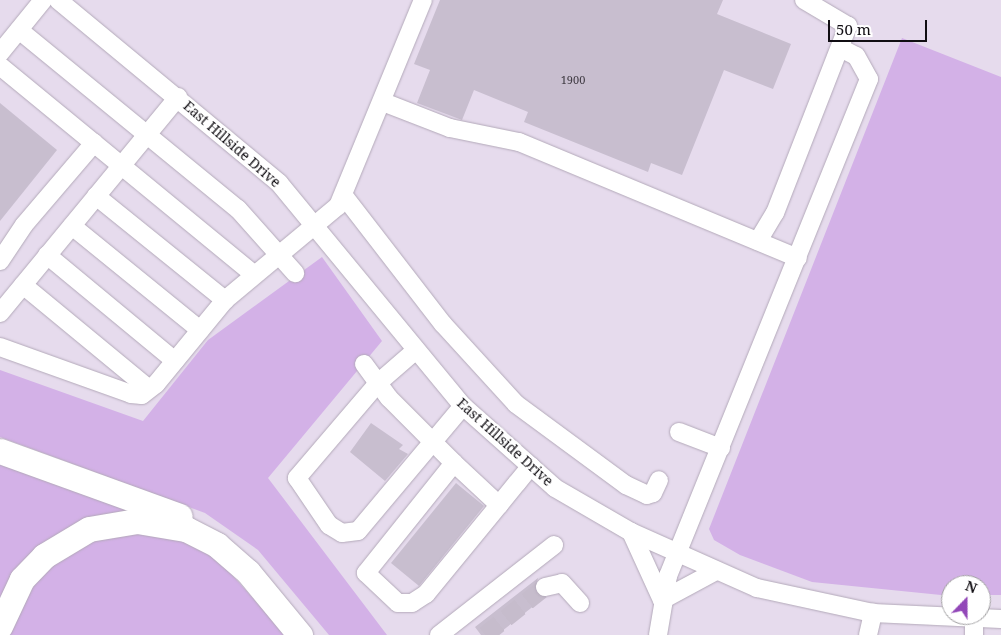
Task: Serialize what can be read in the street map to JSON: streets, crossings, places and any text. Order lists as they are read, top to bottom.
{
  "streets": {
    "street": ["East Hillside Drive"]
  },
  "house_numbers": ["1900"],
  "scale_bar": "50 m",
  "north": "top"
}
